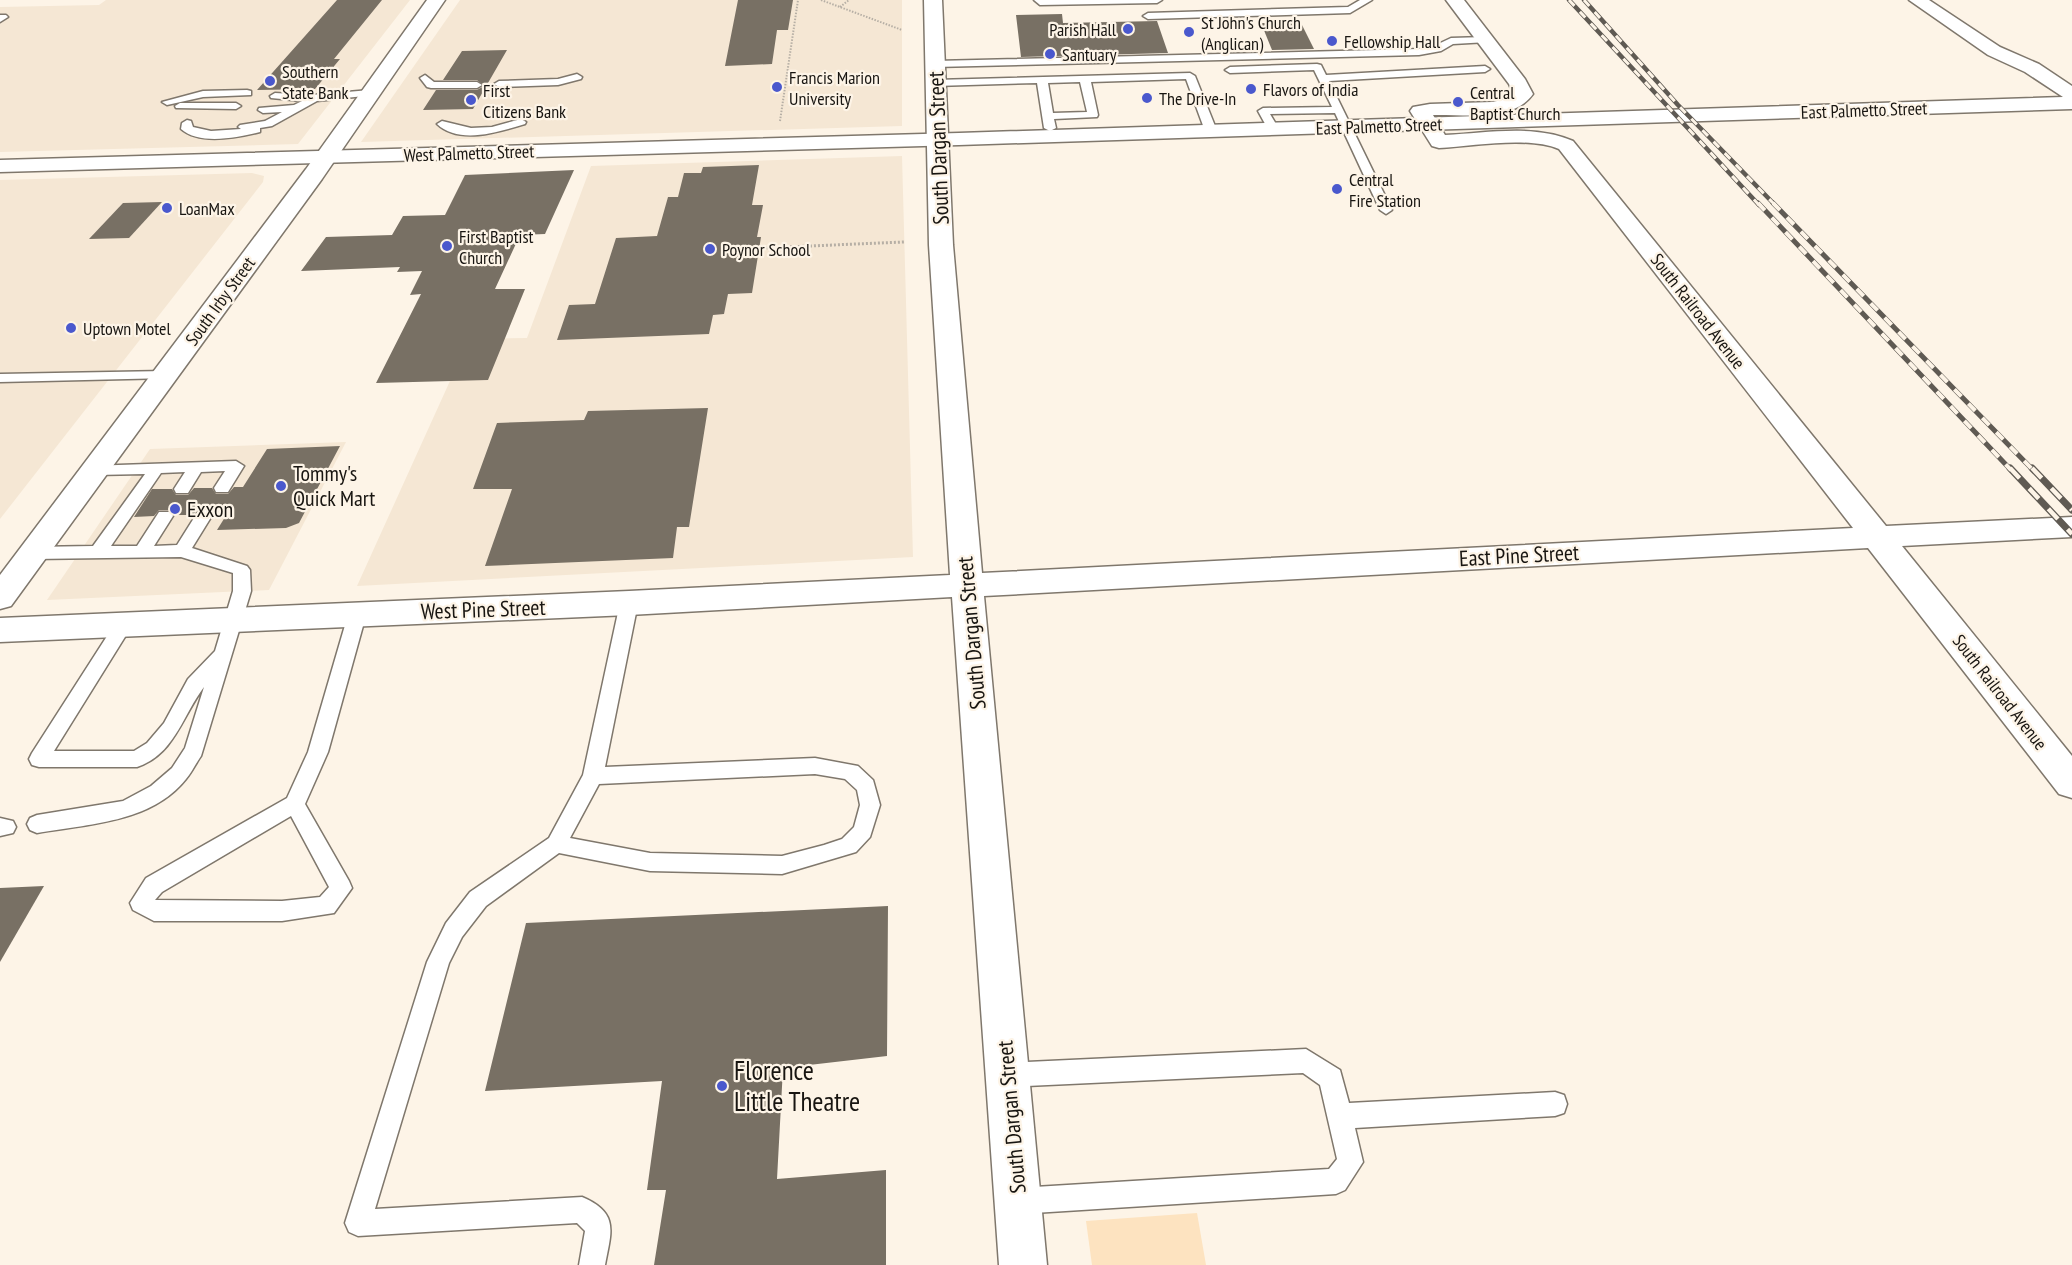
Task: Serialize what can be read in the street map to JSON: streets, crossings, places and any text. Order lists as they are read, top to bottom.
{
  "streets": {
    "main road": [
      "East Palmetto Street",
      "South Dargan Street",
      "West Palmetto Street",
      "South Irby Street",
      "South Railroad Avenue",
      "East Pine Street",
      "West Pine Street"
    ]
  },
  "crossings": [
    ["East Palmetto Street", "South Dargan Street"],
    ["East Palmetto Street", "West Palmetto Street"],
    ["East Palmetto Street", "South Railroad Avenue"],
    ["South Dargan Street", "West Palmetto Street"],
    ["South Dargan Street", "East Pine Street"],
    ["South Dargan Street", "West Pine Street"],
    ["West Palmetto Street", "South Irby Street"],
    ["South Railroad Avenue", "East Pine Street"],
    ["East Pine Street", "West Pine Street"]
  ],
  "places": [
    "Parish Hall",
    "St John's Church (Anglican)",
    "Fellowship Hall",
    "Santuary",
    "Southern State Bank",
    "Francis Marion University",
    "Flavors of India",
    "The Drive-In",
    "First Citizens Bank",
    "Central Baptist Church",
    "Central Fire Station",
    "LoanMax",
    "First Baptist Church",
    "Poynor School",
    "Uptown Motel",
    "Tommy's Quick Mart",
    "Exxon",
    "Florence Little Theatre"
  ]
}
